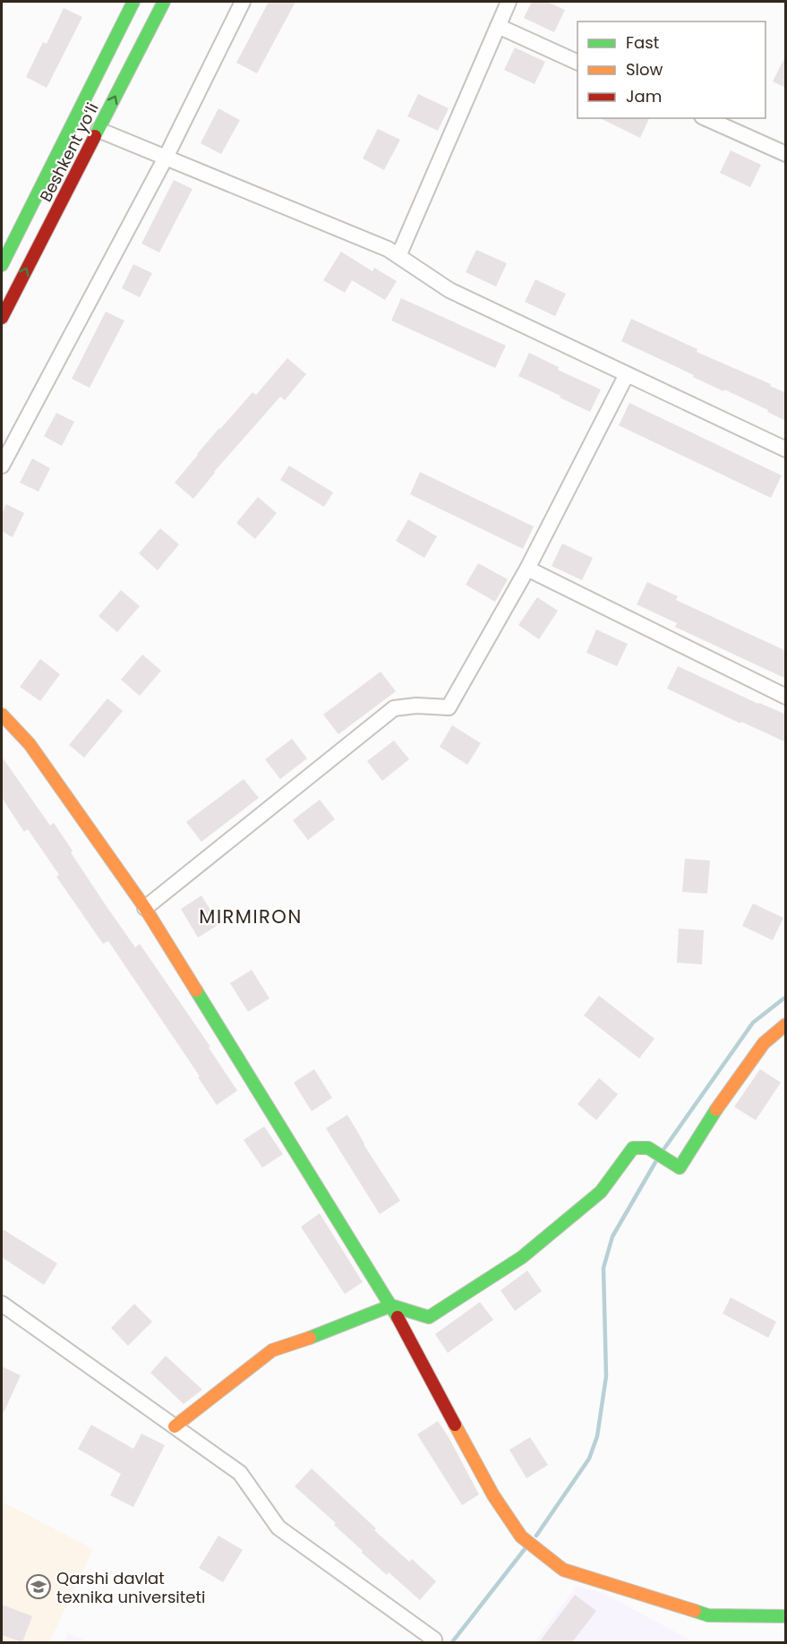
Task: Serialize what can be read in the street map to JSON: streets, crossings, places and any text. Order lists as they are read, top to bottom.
{
  "streets": {
    "street": ["Beshkent yoʻli"]
  },
  "districts": ["MIRMIRON"],
  "places": {
    "school or university": ["Qarshi davlat texnika universiteti"]
  },
  "legend": ["Fast", "Slow", "Jam"]
}
